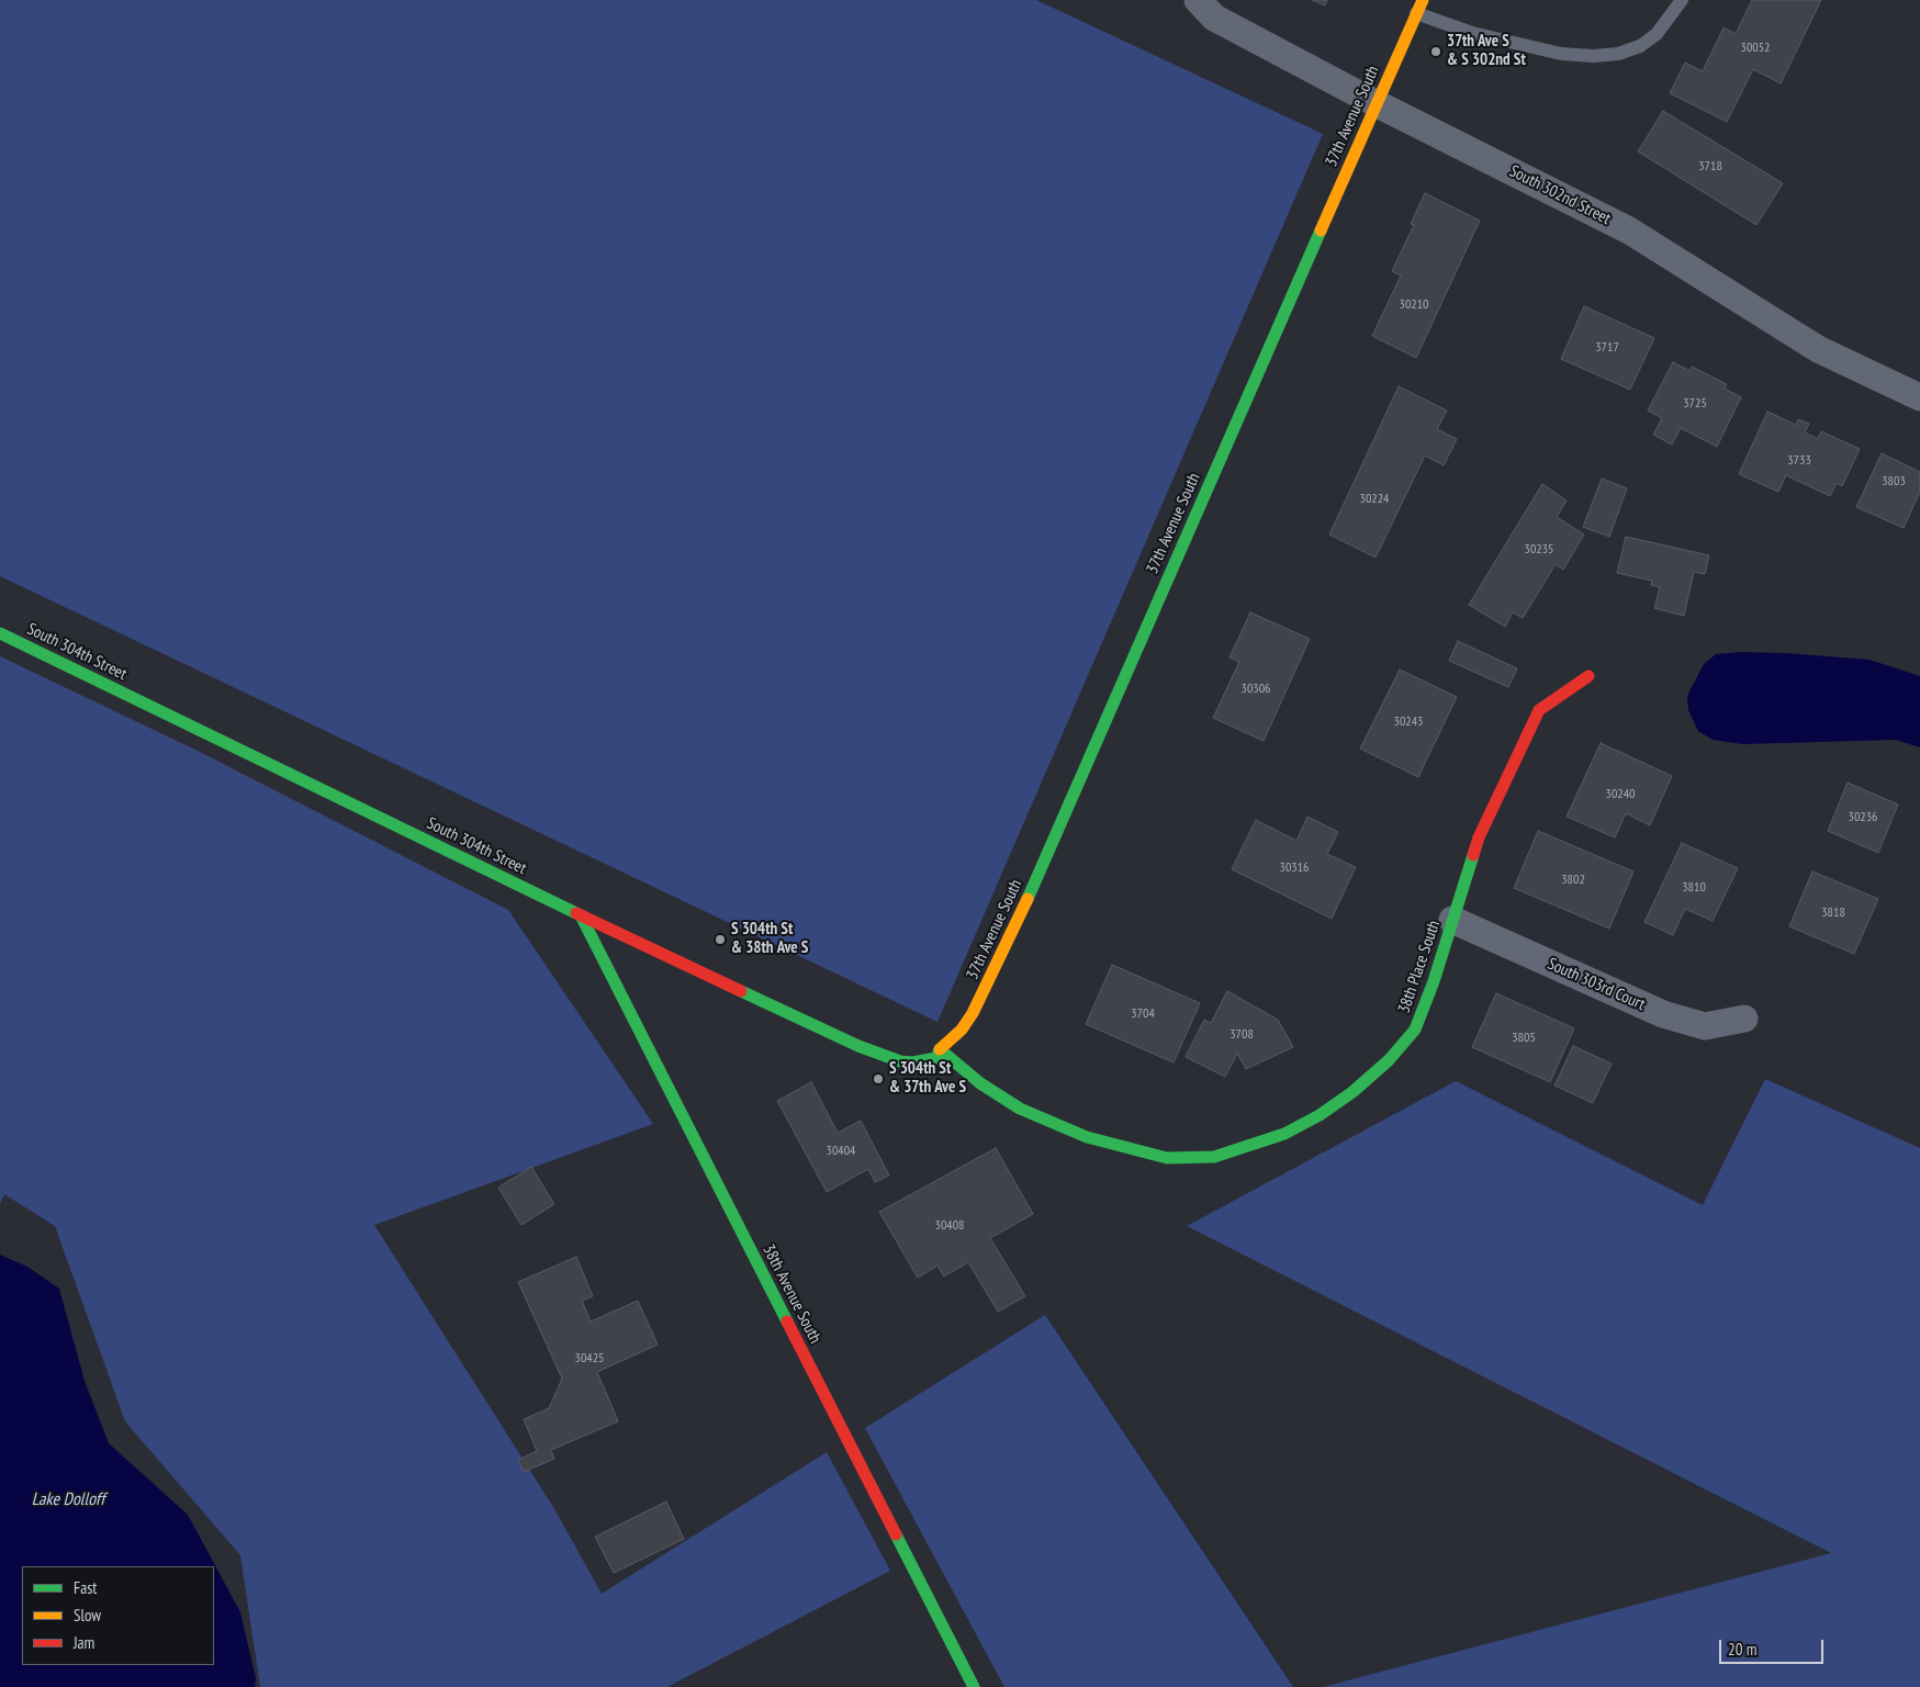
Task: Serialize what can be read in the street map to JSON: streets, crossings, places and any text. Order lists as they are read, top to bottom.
{
  "streets": {
    "street": [
      "37th Avenue South",
      "South 302nd Street",
      "South 304th Street",
      "38th Place South",
      "South 303rd Court",
      "38th Avenue South"
    ]
  },
  "crossings": [
    ["37th Avenue South", "South 302nd Street"],
    ["37th Avenue South", "South 304th Street"],
    ["37th Avenue South", "38th Place South"],
    ["South 304th Street", "38th Place South"],
    ["South 304th Street", "38th Avenue South"],
    ["38th Place South", "South 303rd Court"]
  ],
  "water": ["Lake Dolloff"],
  "places": ["37th Ave S & S 302nd St", "S 304th St & 38th Ave S", "S 304th St & 37th Ave S"],
  "house_numbers": [
    "30052",
    "3718",
    "30210",
    "3717",
    "3725",
    "3733",
    "3803",
    "30224",
    "30235",
    "30306",
    "30243",
    "30240",
    "30236",
    "30316",
    "3802",
    "3810",
    "3818",
    "3704",
    "3708",
    "3805",
    "30404",
    "30408",
    "30425"
  ],
  "legend": ["Fast", "Slow", "Jam"],
  "scale_bar": "20 m"
}
